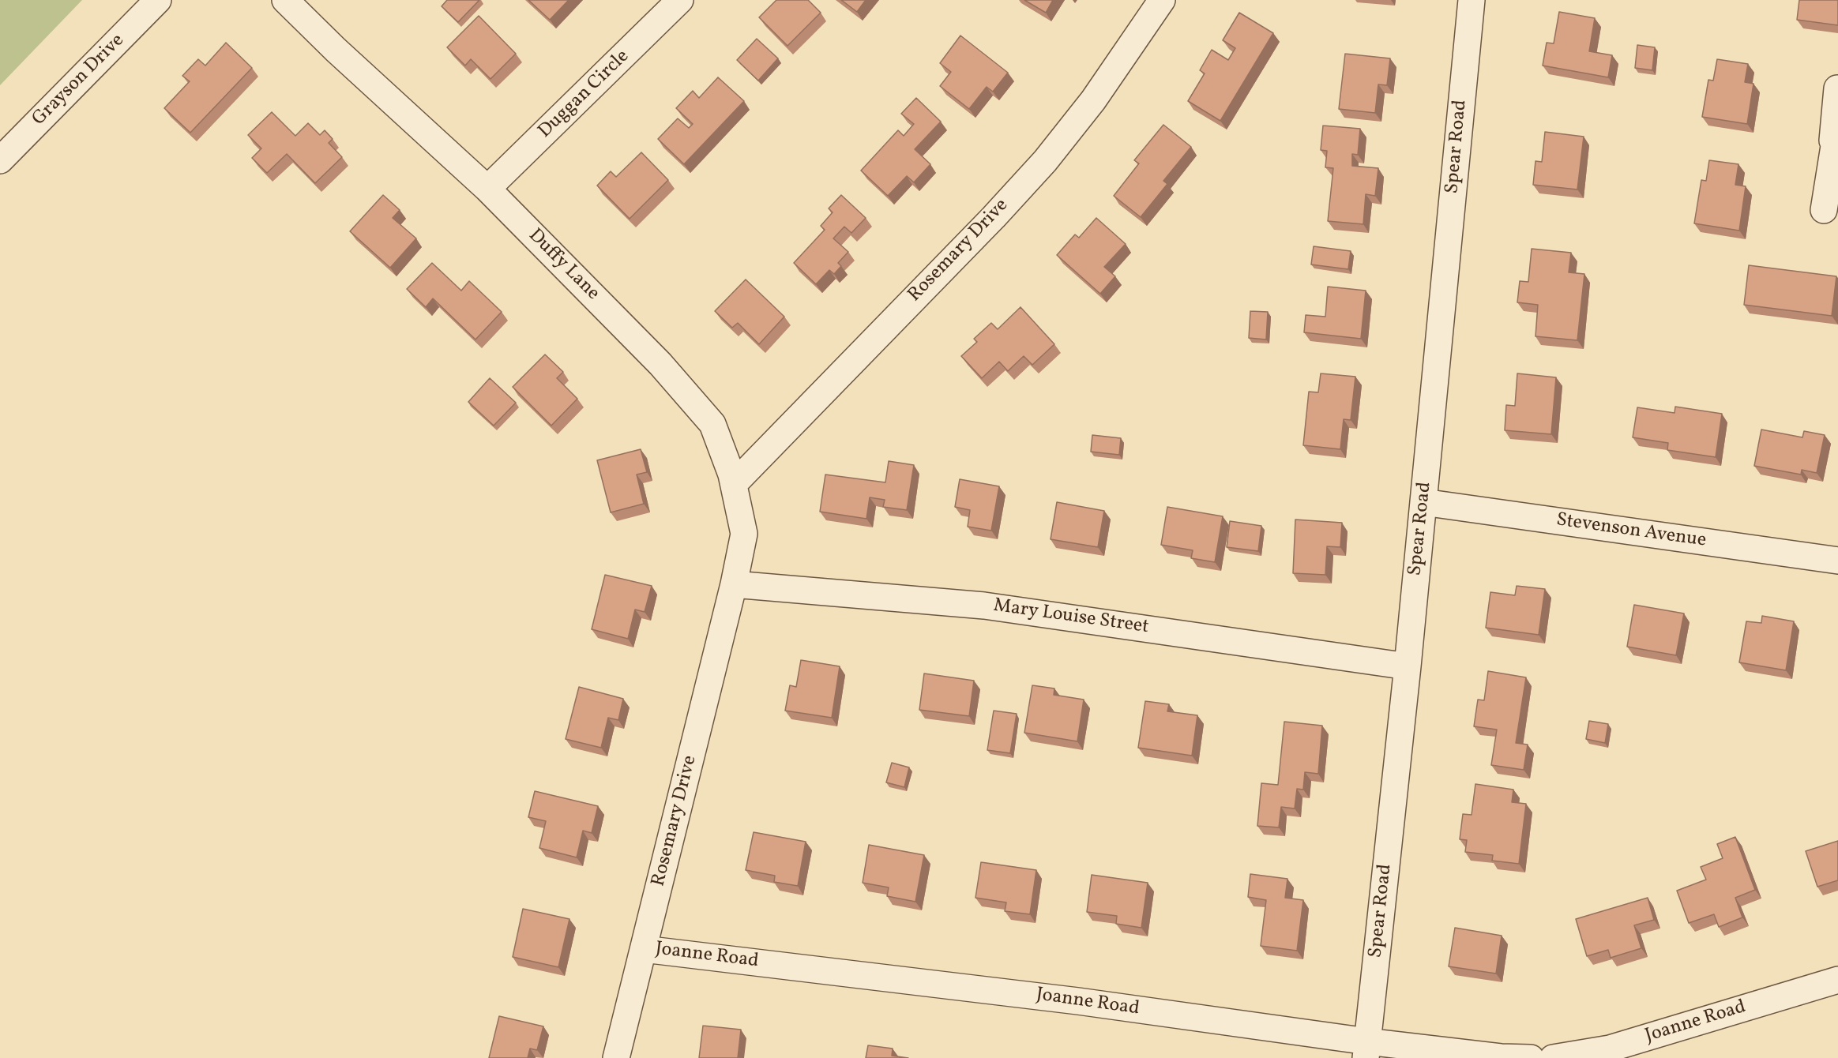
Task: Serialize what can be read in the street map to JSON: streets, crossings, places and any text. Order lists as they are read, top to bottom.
{
  "streets": {
    "street": [
      "Grayson Drive",
      "Duggan Circle",
      "Spear Road",
      "Rosemary Drive",
      "Duffy Lane",
      "Stevenson Avenue",
      "Mary Louise Street",
      "Joanne Road"
    ]
  },
  "crossings": [
    ["Duggan Circle", "Duffy Lane"],
    ["Spear Road", "Stevenson Avenue"],
    ["Spear Road", "Mary Louise Street"],
    ["Spear Road", "Joanne Road"],
    ["Rosemary Drive", "Duffy Lane"],
    ["Rosemary Drive", "Mary Louise Street"],
    ["Rosemary Drive", "Joanne Road"],
    ["Duffy Lane", "Mary Louise Street"]
  ]
}
